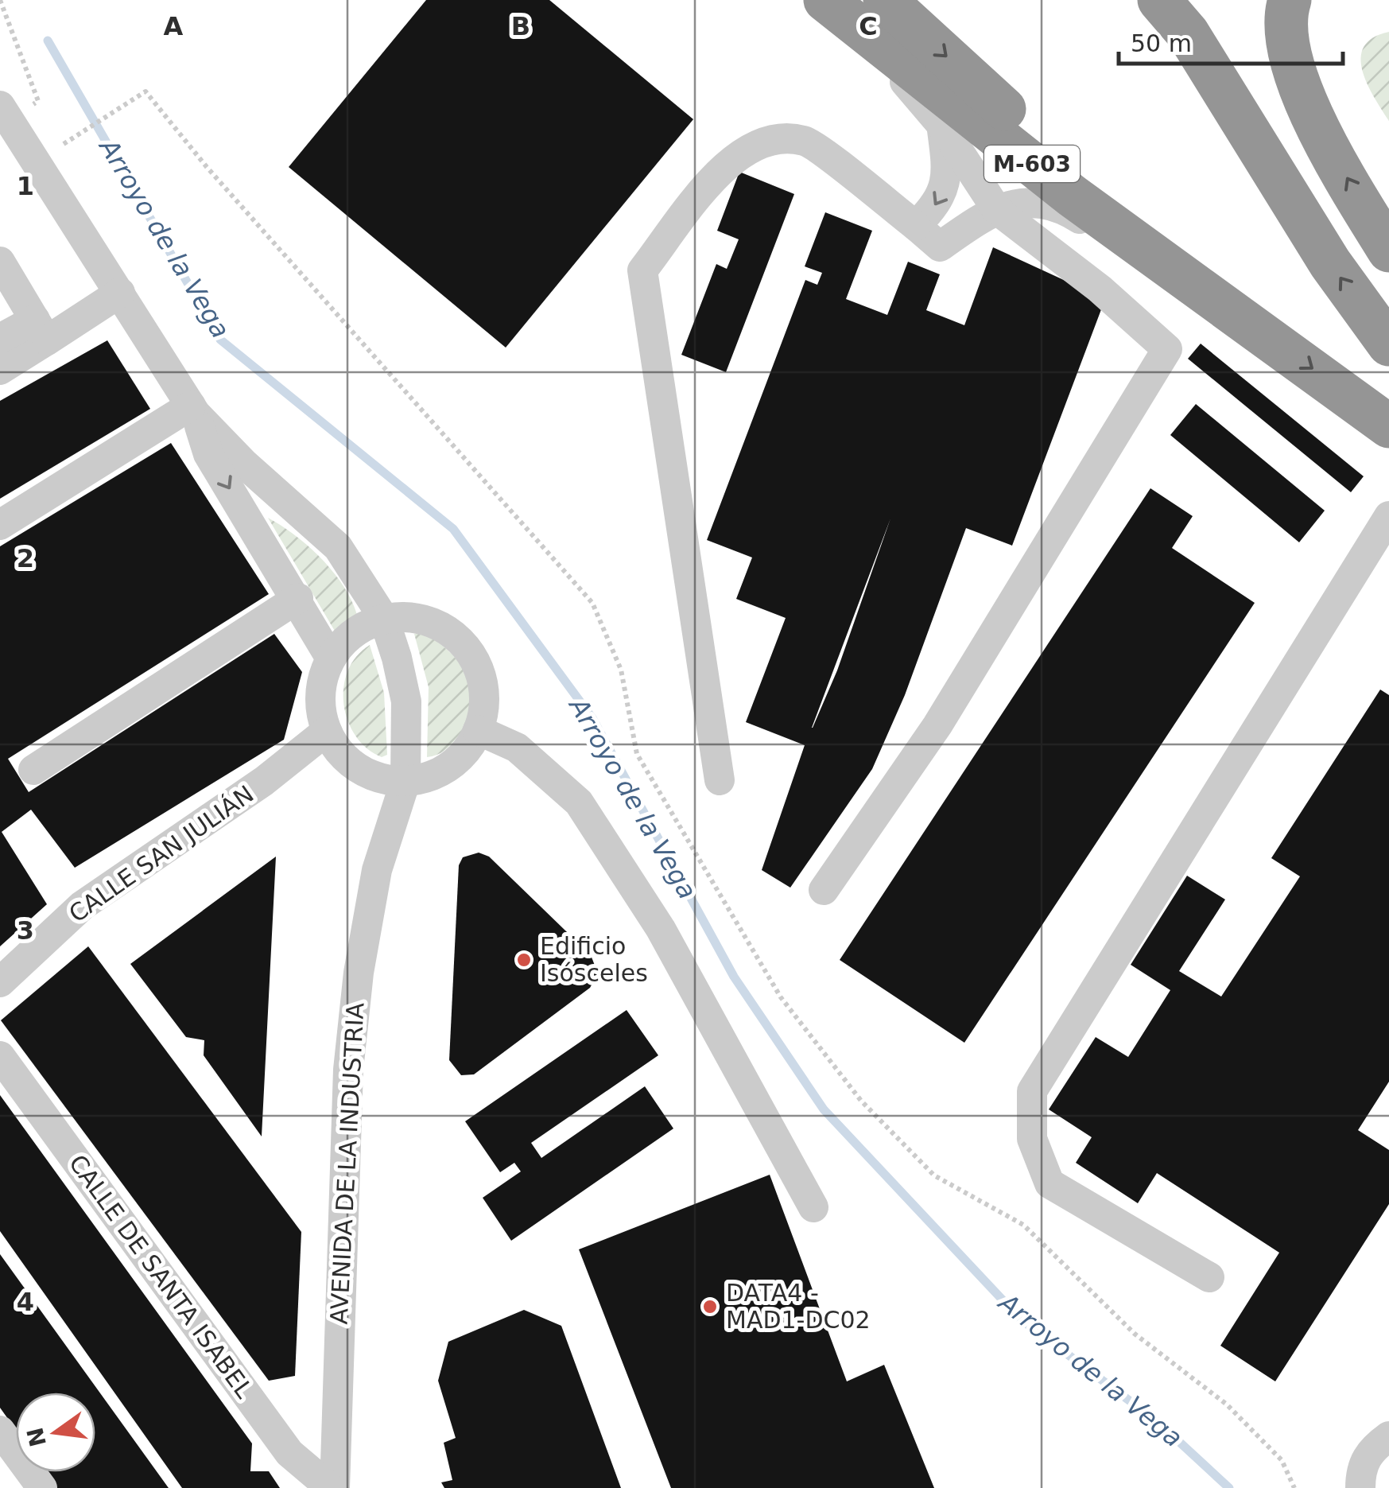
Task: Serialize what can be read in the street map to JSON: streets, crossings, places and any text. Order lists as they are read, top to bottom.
{
  "streets": {
    "highway": ["M-603"],
    "street": ["CALLE SAN JULIÁN", "AVENIDA DE LA INDUSTRIA", "CALLE DE SANTA ISABEL"]
  },
  "crossings": [
    ["AVENIDA DE LA INDUSTRIA", "CALLE DE SANTA ISABEL"]
  ],
  "water": ["Arroyo de la Vega"],
  "places": ["Edificio Isósceles", "DATA4 - MAD1-DC02"],
  "scale_bar": "50 m",
  "north": "left",
  "grid": {
    "columns": ["A", "B", "C"],
    "rows": [
      "1",
      "2",
      "3",
      "4"
    ]
  }
}
